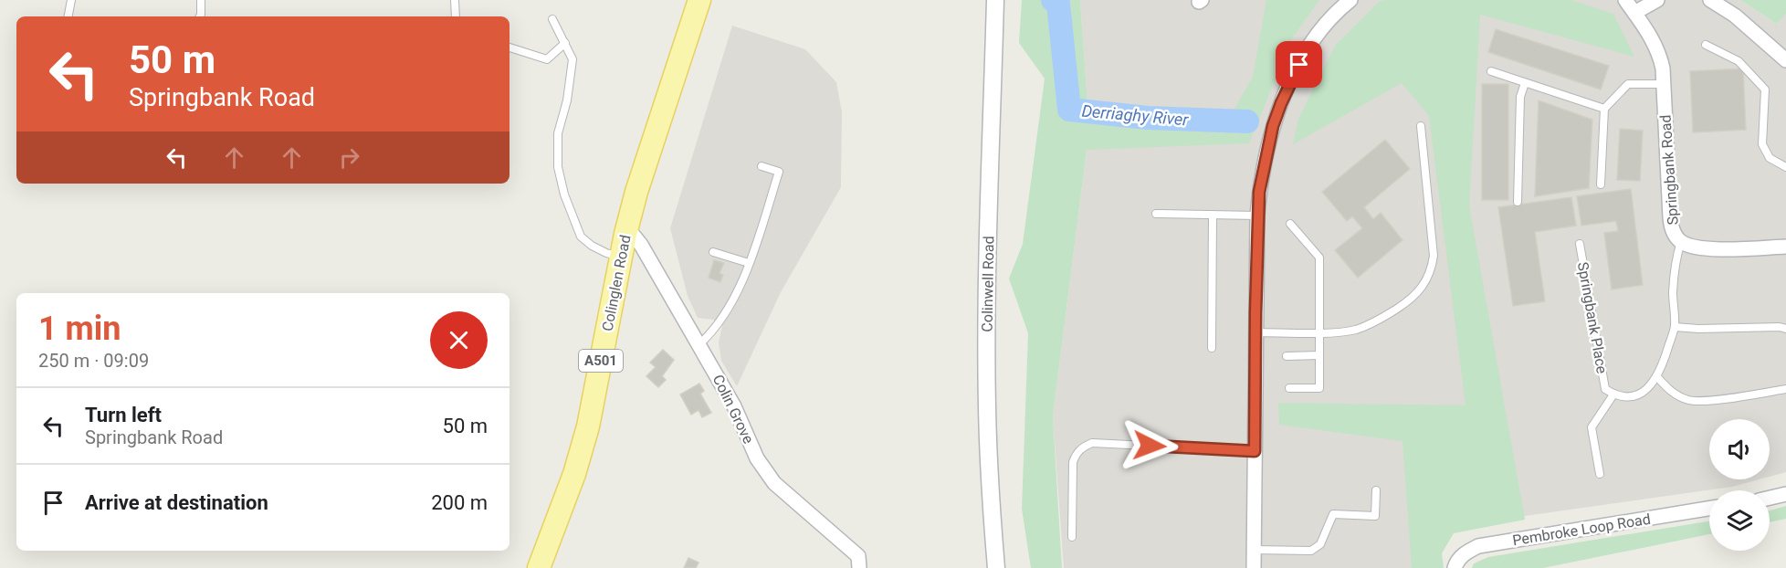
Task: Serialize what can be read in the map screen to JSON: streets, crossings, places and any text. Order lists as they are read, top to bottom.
{
  "streets": {
    "main road": ["Colinglen Road", "A501"],
    "street": [
      "Springbank Road",
      "Colinwell Road",
      "Colin Grove",
      "Pembroke Loop Road"
    ],
    "lane": ["Springbank Place"]
  },
  "crossings": [
    ["Springbank Road", "Springbank Place"],
    ["Colinglen Road", "Colin Grove"]
  ],
  "water": ["Derriaghy River"],
  "page": {
    "turn": ["50 m", "Springbank Road"],
    "heading": ["1 min", "250 m · 09:09"],
    "list": [
      {
        "name": "Turn left",
        "note": "Springbank Road",
        "value": "50 m"
      },
      {
        "name": "Arrive at destination",
        "value": "200 m"
      }
    ]
  }
}
